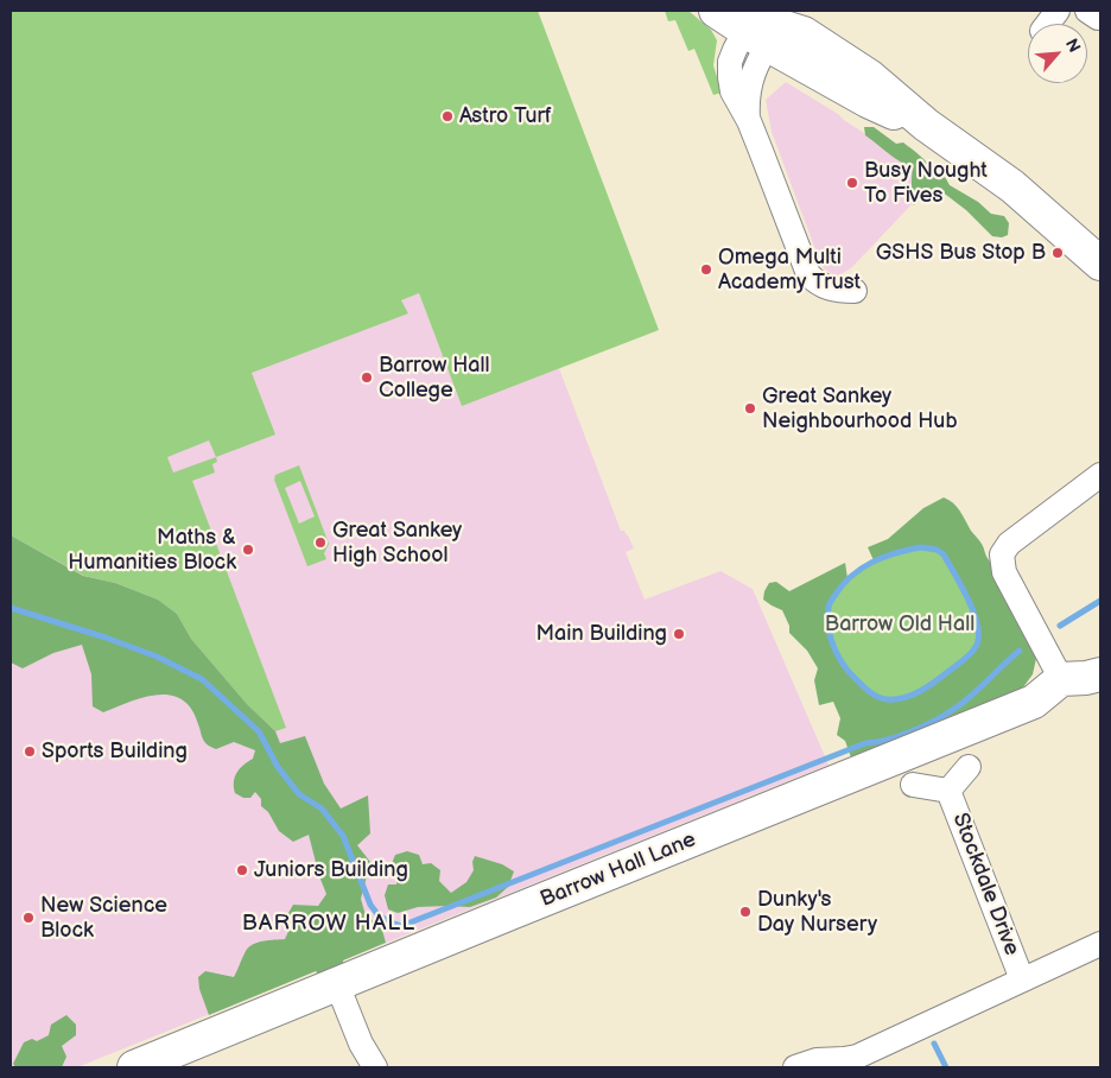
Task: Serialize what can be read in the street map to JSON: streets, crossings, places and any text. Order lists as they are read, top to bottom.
{
  "streets": {
    "street": ["Barrow Hall Lane", "Stockdale Drive"]
  },
  "districts": ["BARROW HALL"],
  "parks": ["Barrow Old Hall"],
  "places": [
    "Astro Turf",
    "Busy Nought To Fives",
    "GSHS Bus Stop B",
    "Omega Multi Academy Trust",
    "Barrow Hall College",
    "Great Sankey Neighbourhood Hub",
    "Great Sankey High School",
    "Maths & Humanities Block",
    "Main Building",
    "Sports Building",
    "Juniors Building",
    "Dunky's Day Nursery",
    "New Science Block"
  ],
  "north": "top right"
}
